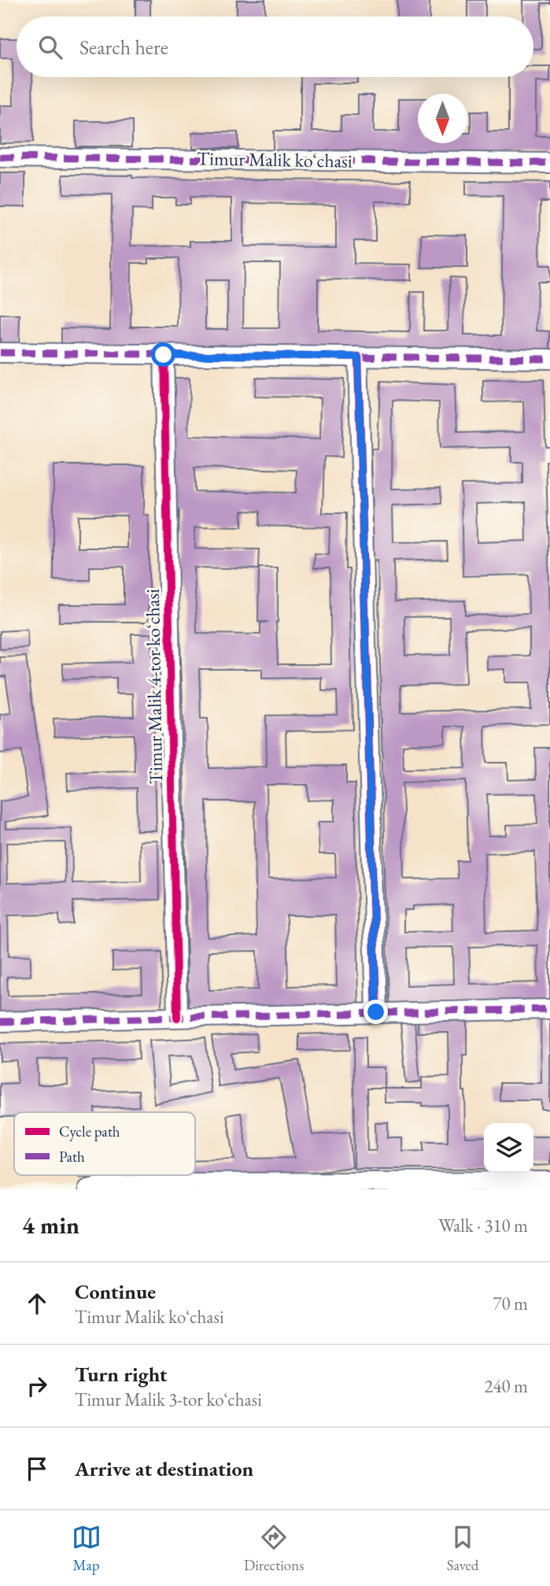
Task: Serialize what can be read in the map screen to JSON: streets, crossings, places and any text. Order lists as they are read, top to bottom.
{
  "streets": {
    "street": ["Timur Malik koʻchasi", "Timur Malik 4-tor koʻchasi"]
  },
  "legend": ["Cycle path", "Path"],
  "north": "bottom",
  "page": {
    "search": "Search here",
    "heading": ["4 min", "Walk · 310 m"],
    "list": [
      ["Continue", "Timur Malik koʻchasi", "70 m"],
      ["Turn right", "Timur Malik 3-tor koʻchasi", "240 m"],
      "Arrive at destination"
    ],
    "nav": ["Map", "Directions", "Saved"]
  }
}
